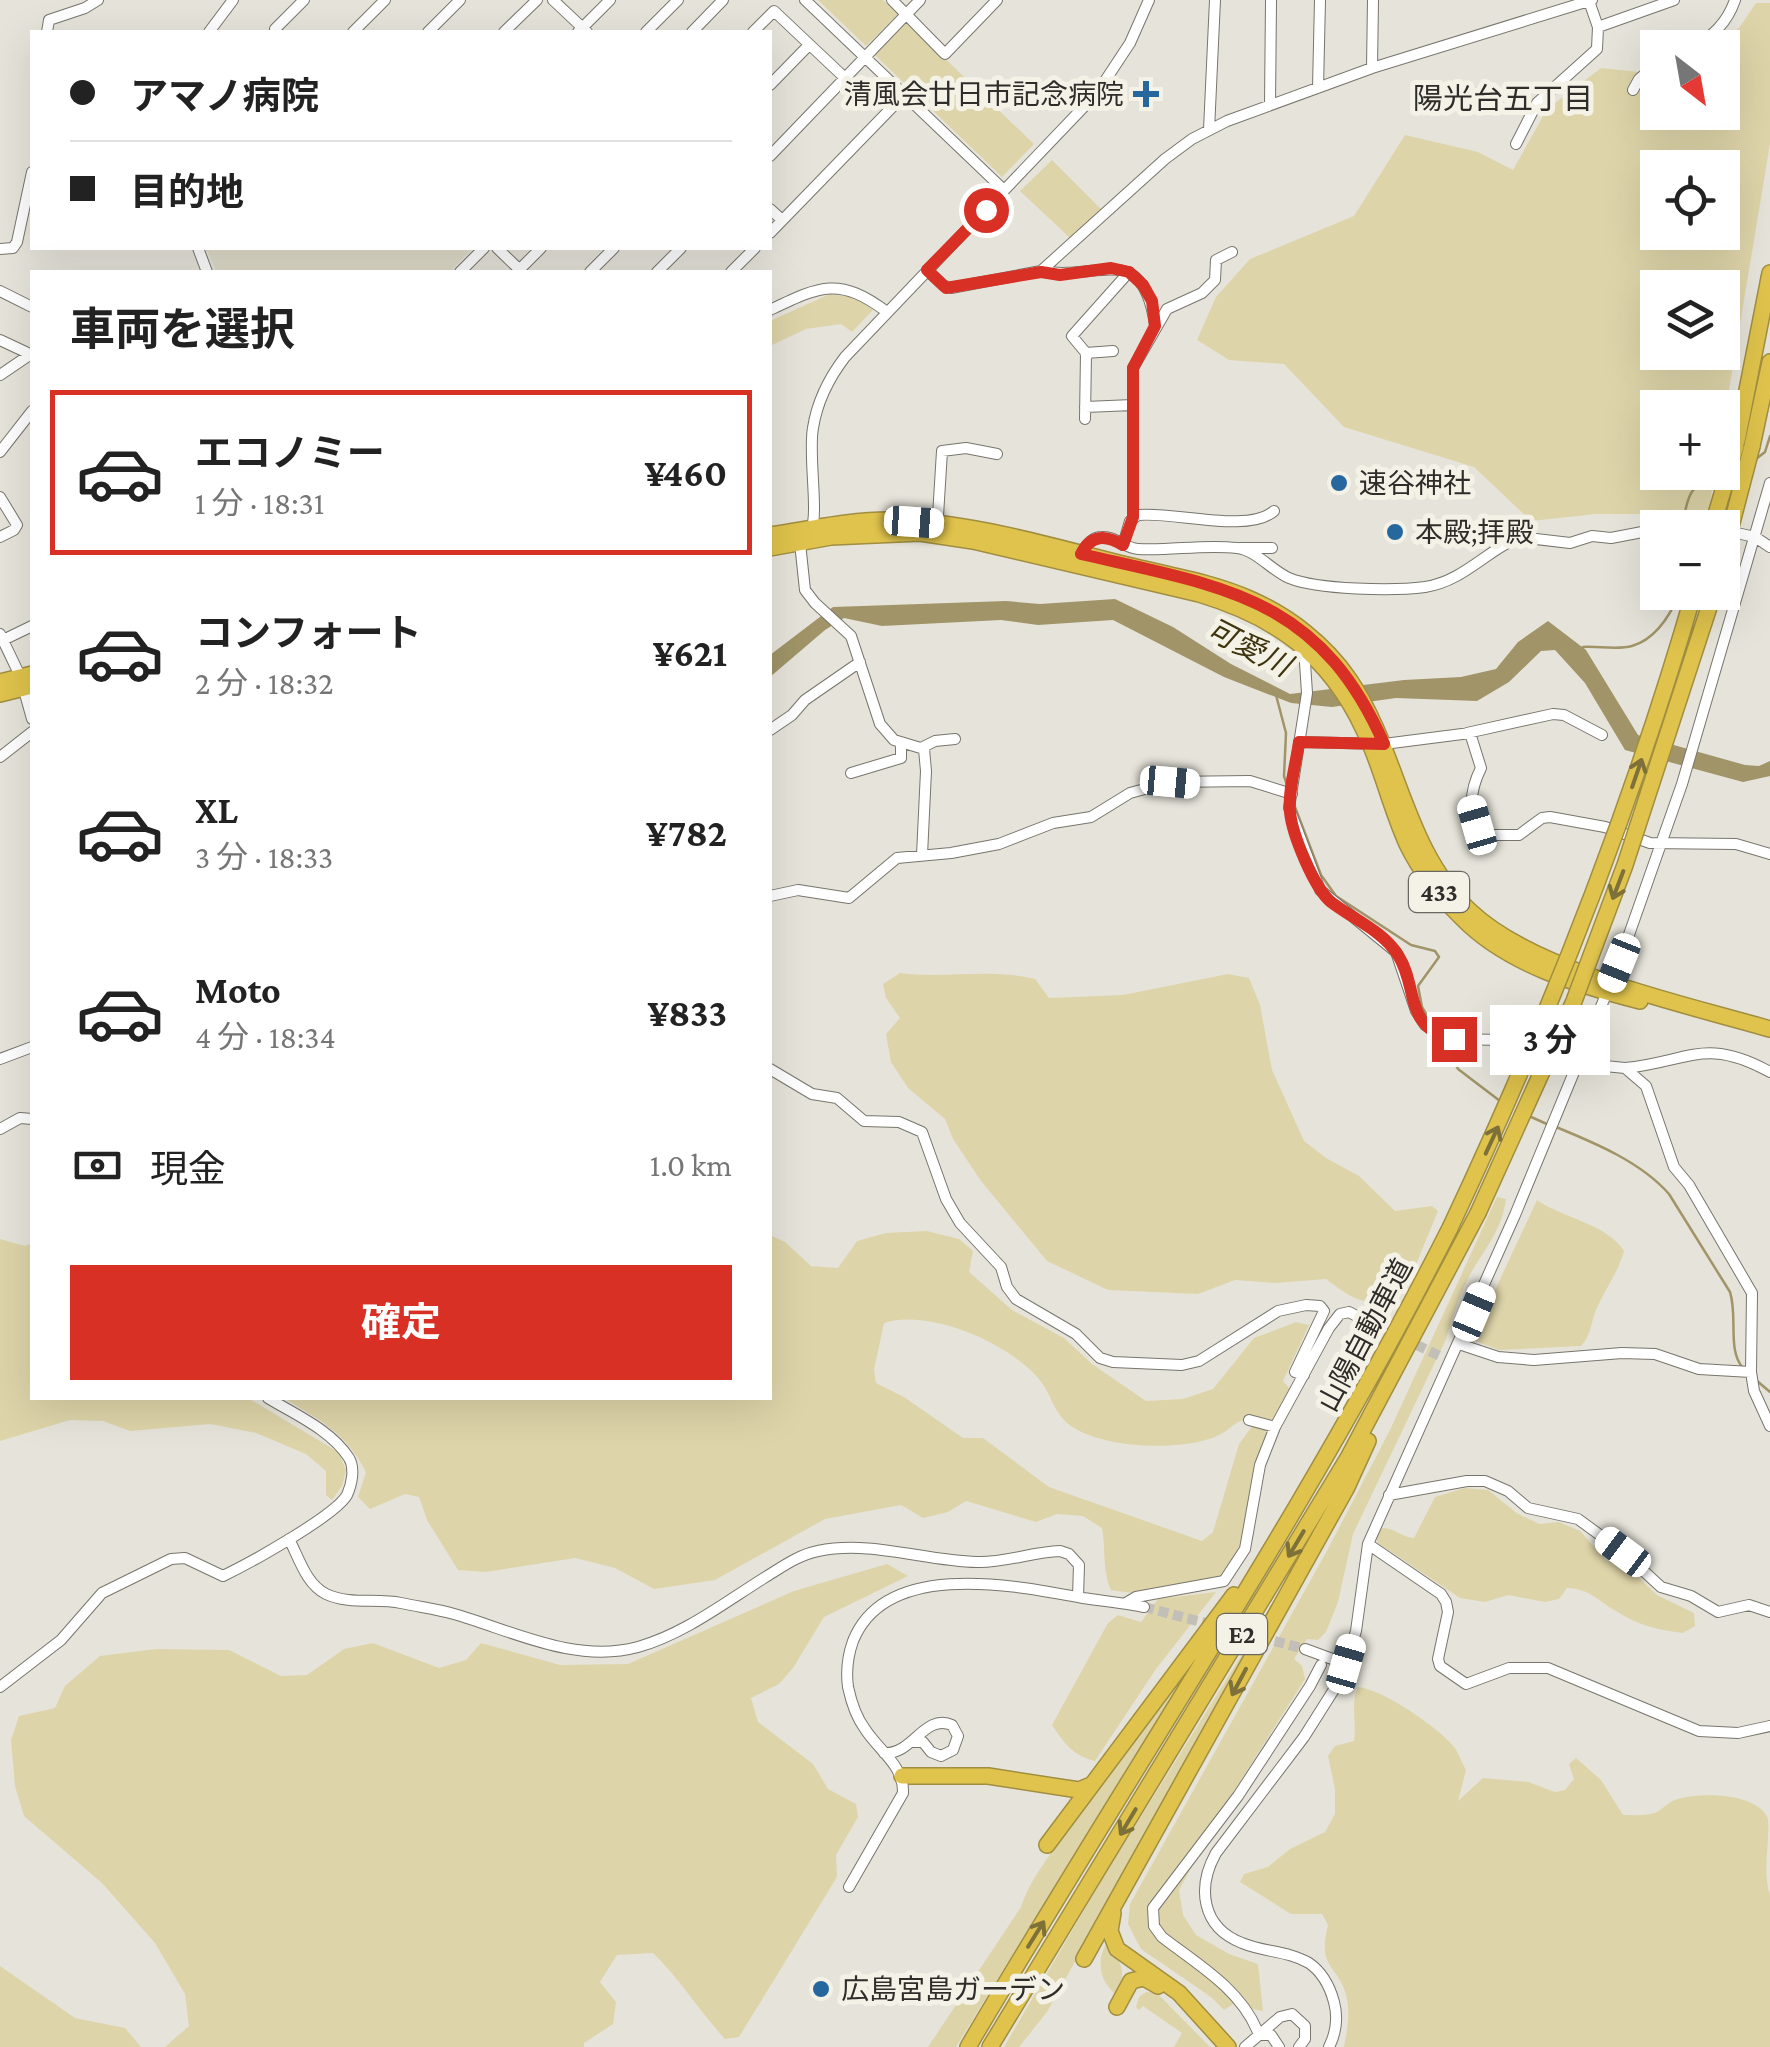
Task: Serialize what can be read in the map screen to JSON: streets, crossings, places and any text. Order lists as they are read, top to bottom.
{
  "streets": {
    "highway": ["433", "山陽自動車道", "E2"]
  },
  "districts": ["陽光台五丁目"],
  "water": ["可愛川"],
  "places": {
    "health": ["清風会廿日市記念病院"],
    "other": ["速谷神社", "本殿;拝殿", "広島宮島ガーデン"]
  },
  "north": "bottom right",
  "page": {
    "map_buttons": ["+", "−"],
    "banner": ["アマノ病院", "目的地"],
    "heading": "車両を選択",
    "list": [
      {
        "name": "エコノミー",
        "note": "1 分 · 18:31",
        "value": "¥460"
      },
      {
        "name": "コンフォート",
        "note": "2 分 · 18:32",
        "value": "¥621"
      },
      {
        "name": "XL",
        "note": "3 分 · 18:33",
        "value": "¥782"
      },
      {
        "name": "Moto",
        "note": "4 分 · 18:34",
        "value": "¥833"
      }
    ],
    "bubble": "3 分",
    "pay": ["現金", "1.0 km"],
    "buttons": "確定"
  }
}
